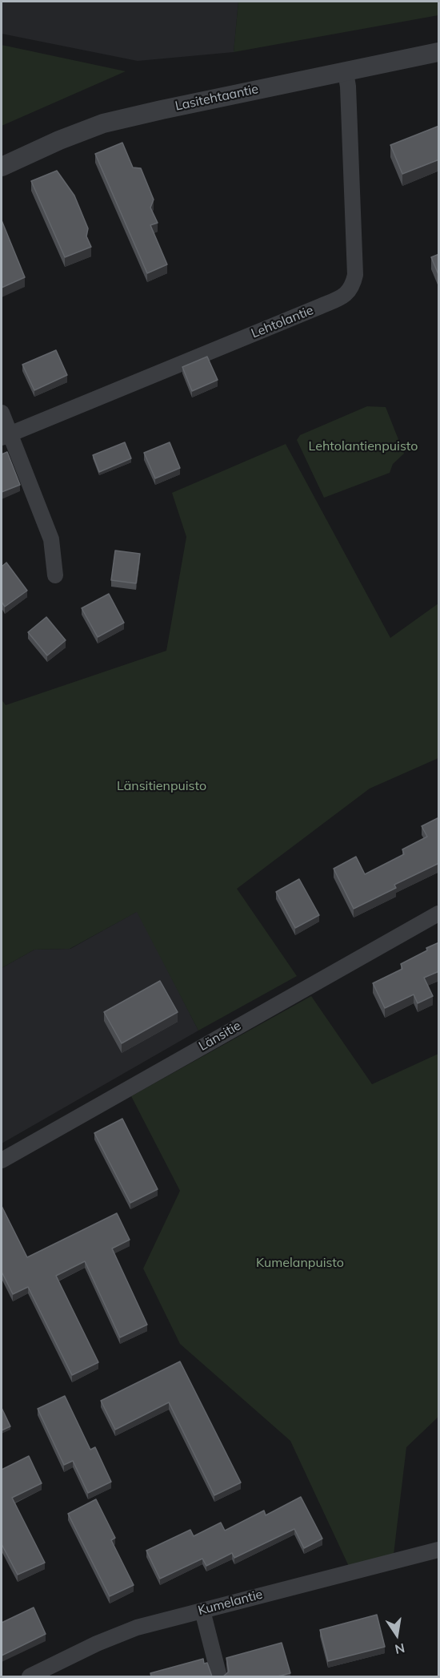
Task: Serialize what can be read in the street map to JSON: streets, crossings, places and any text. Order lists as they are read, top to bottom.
{
  "streets": {
    "street": [
      "Lasitehtaantie",
      "Lehtolantie",
      "Länsitie",
      "Kumelantie"
    ]
  },
  "crossings": [
    ["Lasitehtaantie", "Lehtolantie"]
  ],
  "parks": ["Lehtolantienpuisto", "Länsitienpuisto", "Kumelanpuisto"],
  "north": "bottom"
}
